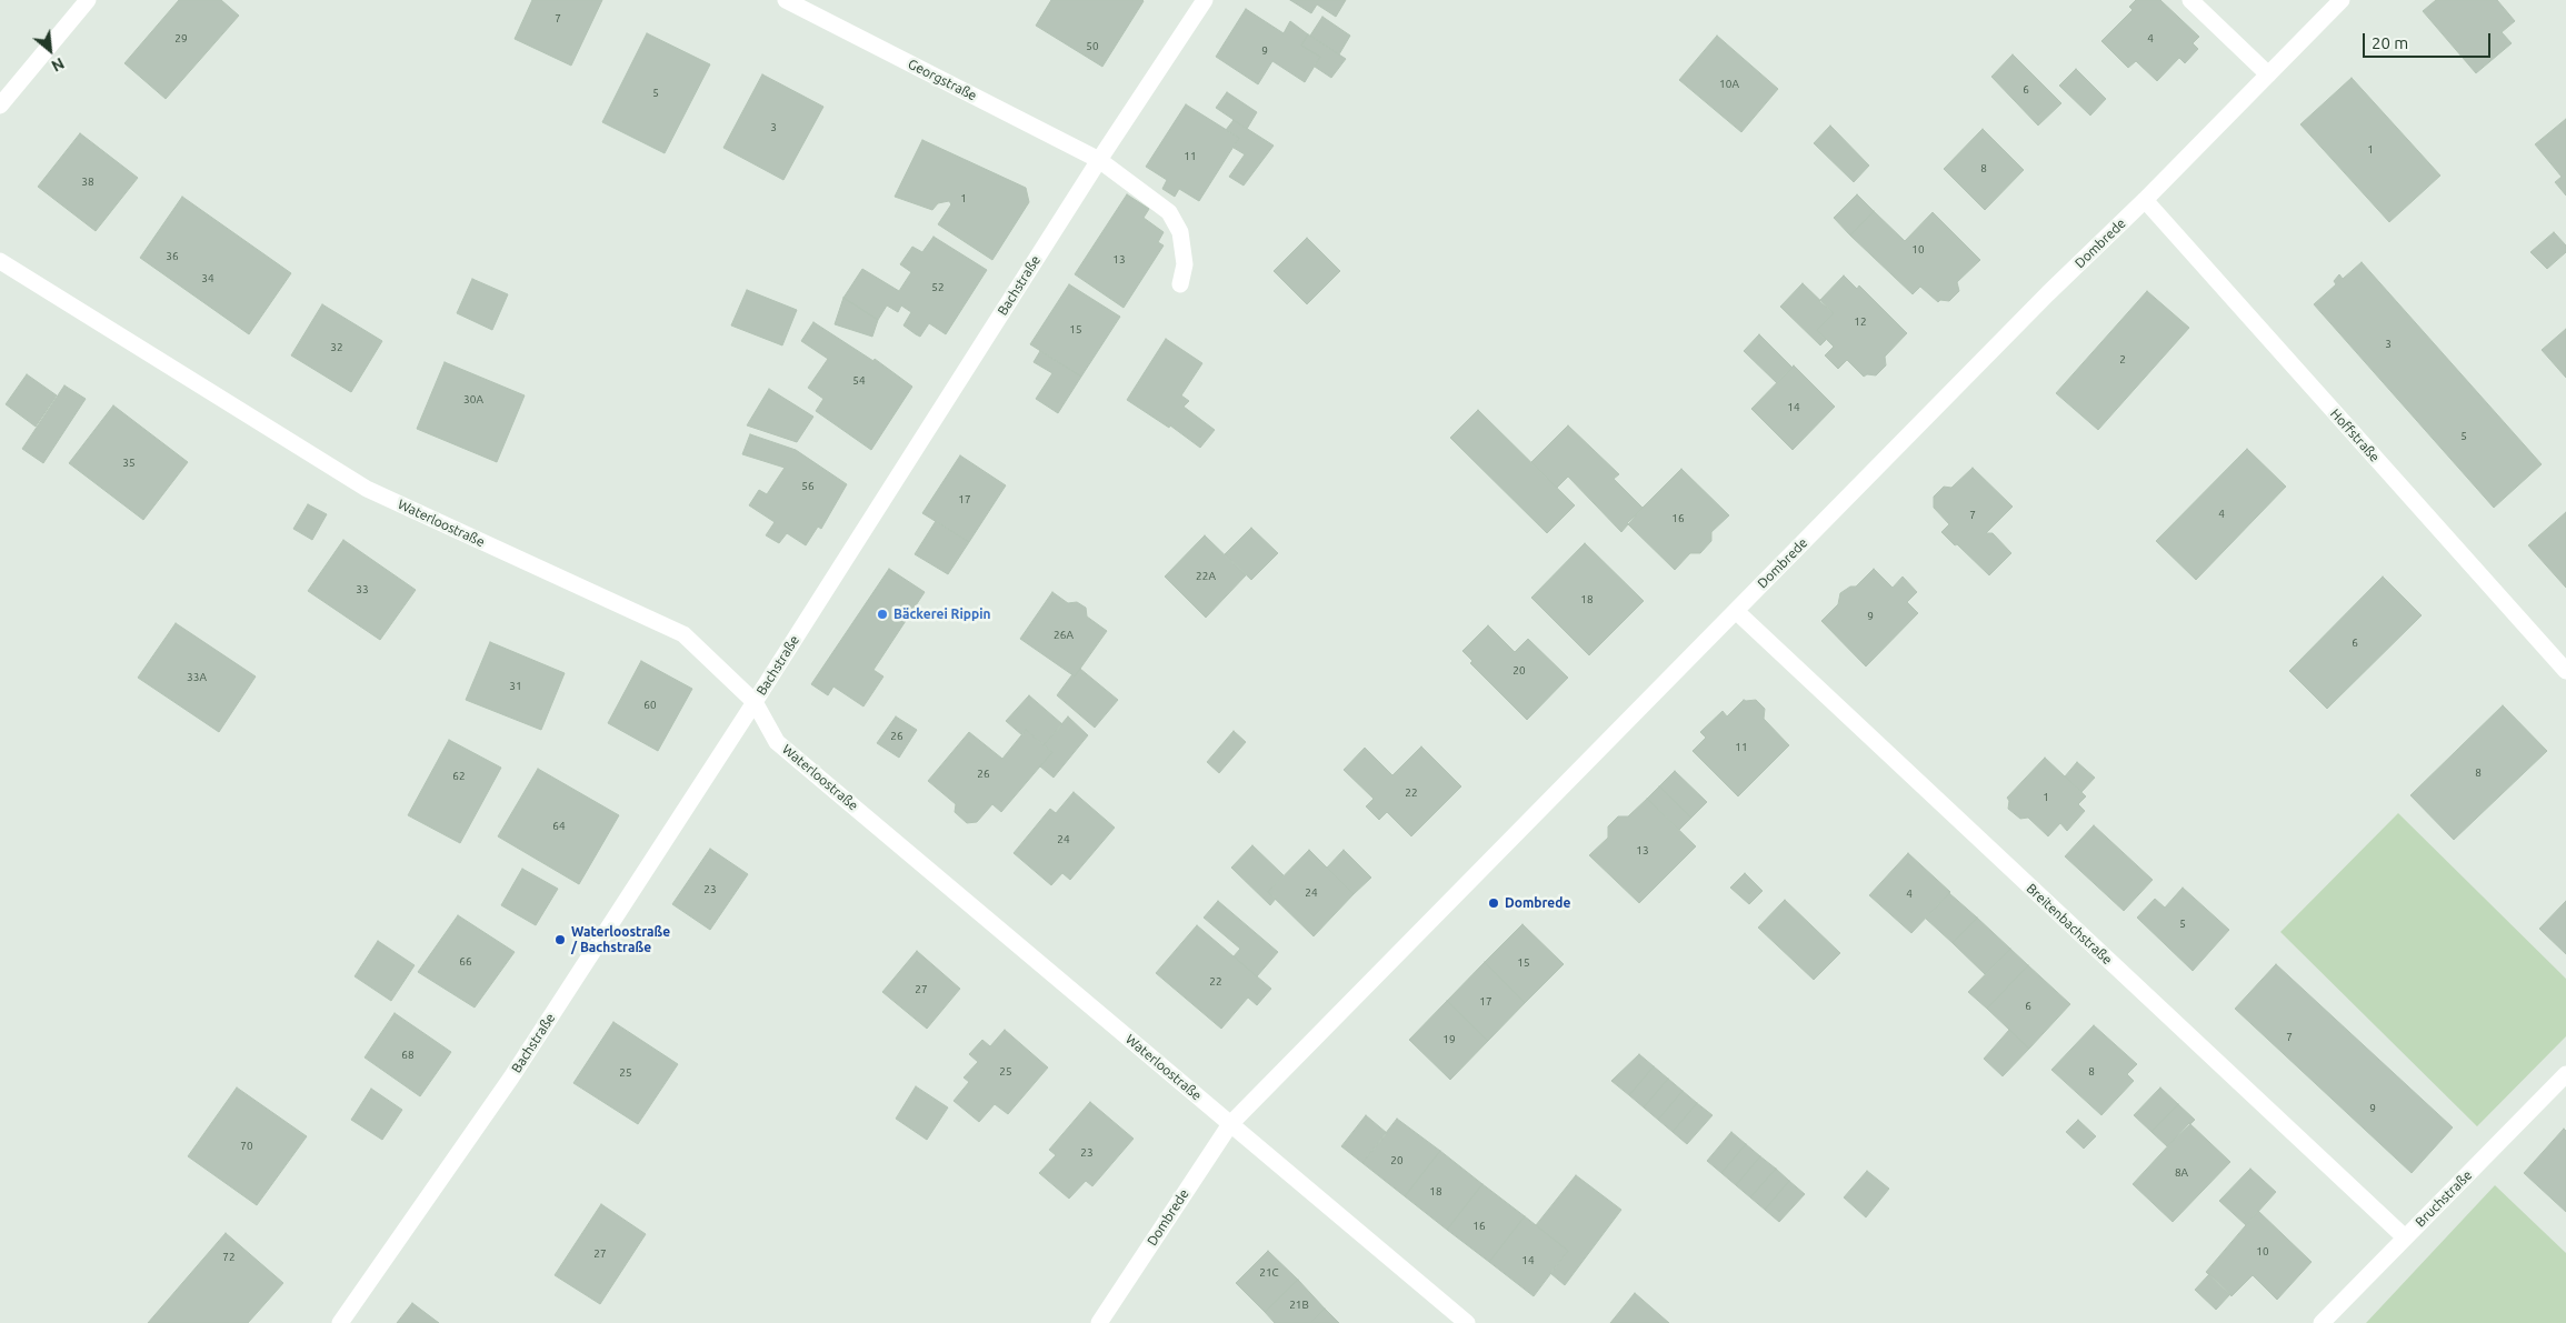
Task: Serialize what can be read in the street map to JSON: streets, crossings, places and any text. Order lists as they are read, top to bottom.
{
  "streets": {
    "street": [
      "Georgstraße",
      "Dombrede",
      "Bachstraße",
      "Hoffstraße",
      "Waterloostraße",
      "Breitenbachstraße",
      "Bruchstraße"
    ]
  },
  "crossings": [
    ["Georgstraße", "Bachstraße"],
    ["Dombrede", "Hoffstraße"],
    ["Dombrede", "Waterloostraße"],
    ["Dombrede", "Breitenbachstraße"],
    ["Bachstraße", "Waterloostraße"],
    ["Breitenbachstraße", "Bruchstraße"]
  ],
  "places": ["Bäckerei Rippin", "Dombrede", "Waterloostraße / Bachstraße"],
  "house_numbers": [
    "7",
    "29",
    "4",
    "50",
    "9",
    "10A",
    "6",
    "5",
    "3",
    "1",
    "11",
    "8",
    "38",
    "1",
    "10",
    "36",
    "13",
    "34",
    "52",
    "12",
    "15",
    "3",
    "32",
    "2",
    "54",
    "30A",
    "14",
    "5",
    "35",
    "56",
    "17",
    "4",
    "7",
    "16",
    "22A",
    "33",
    "18",
    "9",
    "26A",
    "6",
    "20",
    "33A",
    "31",
    "60",
    "26",
    "11",
    "8",
    "26",
    "62",
    "22",
    "1",
    "64",
    "24",
    "13",
    "23",
    "24",
    "4",
    "5",
    "66",
    "15",
    "22",
    "27",
    "17",
    "6",
    "7",
    "19",
    "68",
    "25",
    "8",
    "25",
    "9",
    "70",
    "23",
    "20",
    "8A",
    "18",
    "16",
    "10",
    "27",
    "72",
    "14",
    "21C",
    "21B"
  ],
  "scale_bar": "20 m",
  "north": "bottom right"
}
